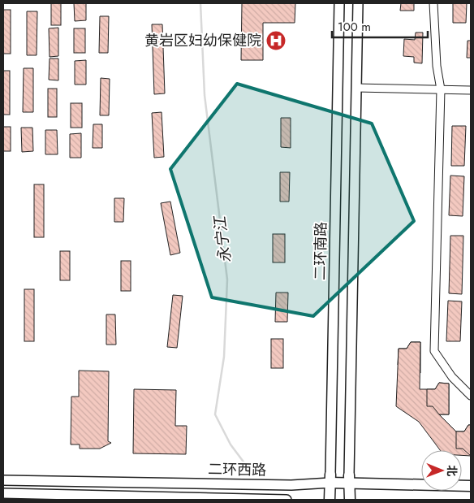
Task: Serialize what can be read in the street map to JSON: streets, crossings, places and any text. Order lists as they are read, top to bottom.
{
  "streets": {
    "highway": ["二环南路", "二环西路"]
  },
  "crossings": [
    ["二环南路", "二环西路"]
  ],
  "water": ["永宁江"],
  "places": {
    "hospital": ["黄岩区妇幼保健院"]
  },
  "scale_bar": "100 m",
  "north": "right"
}
